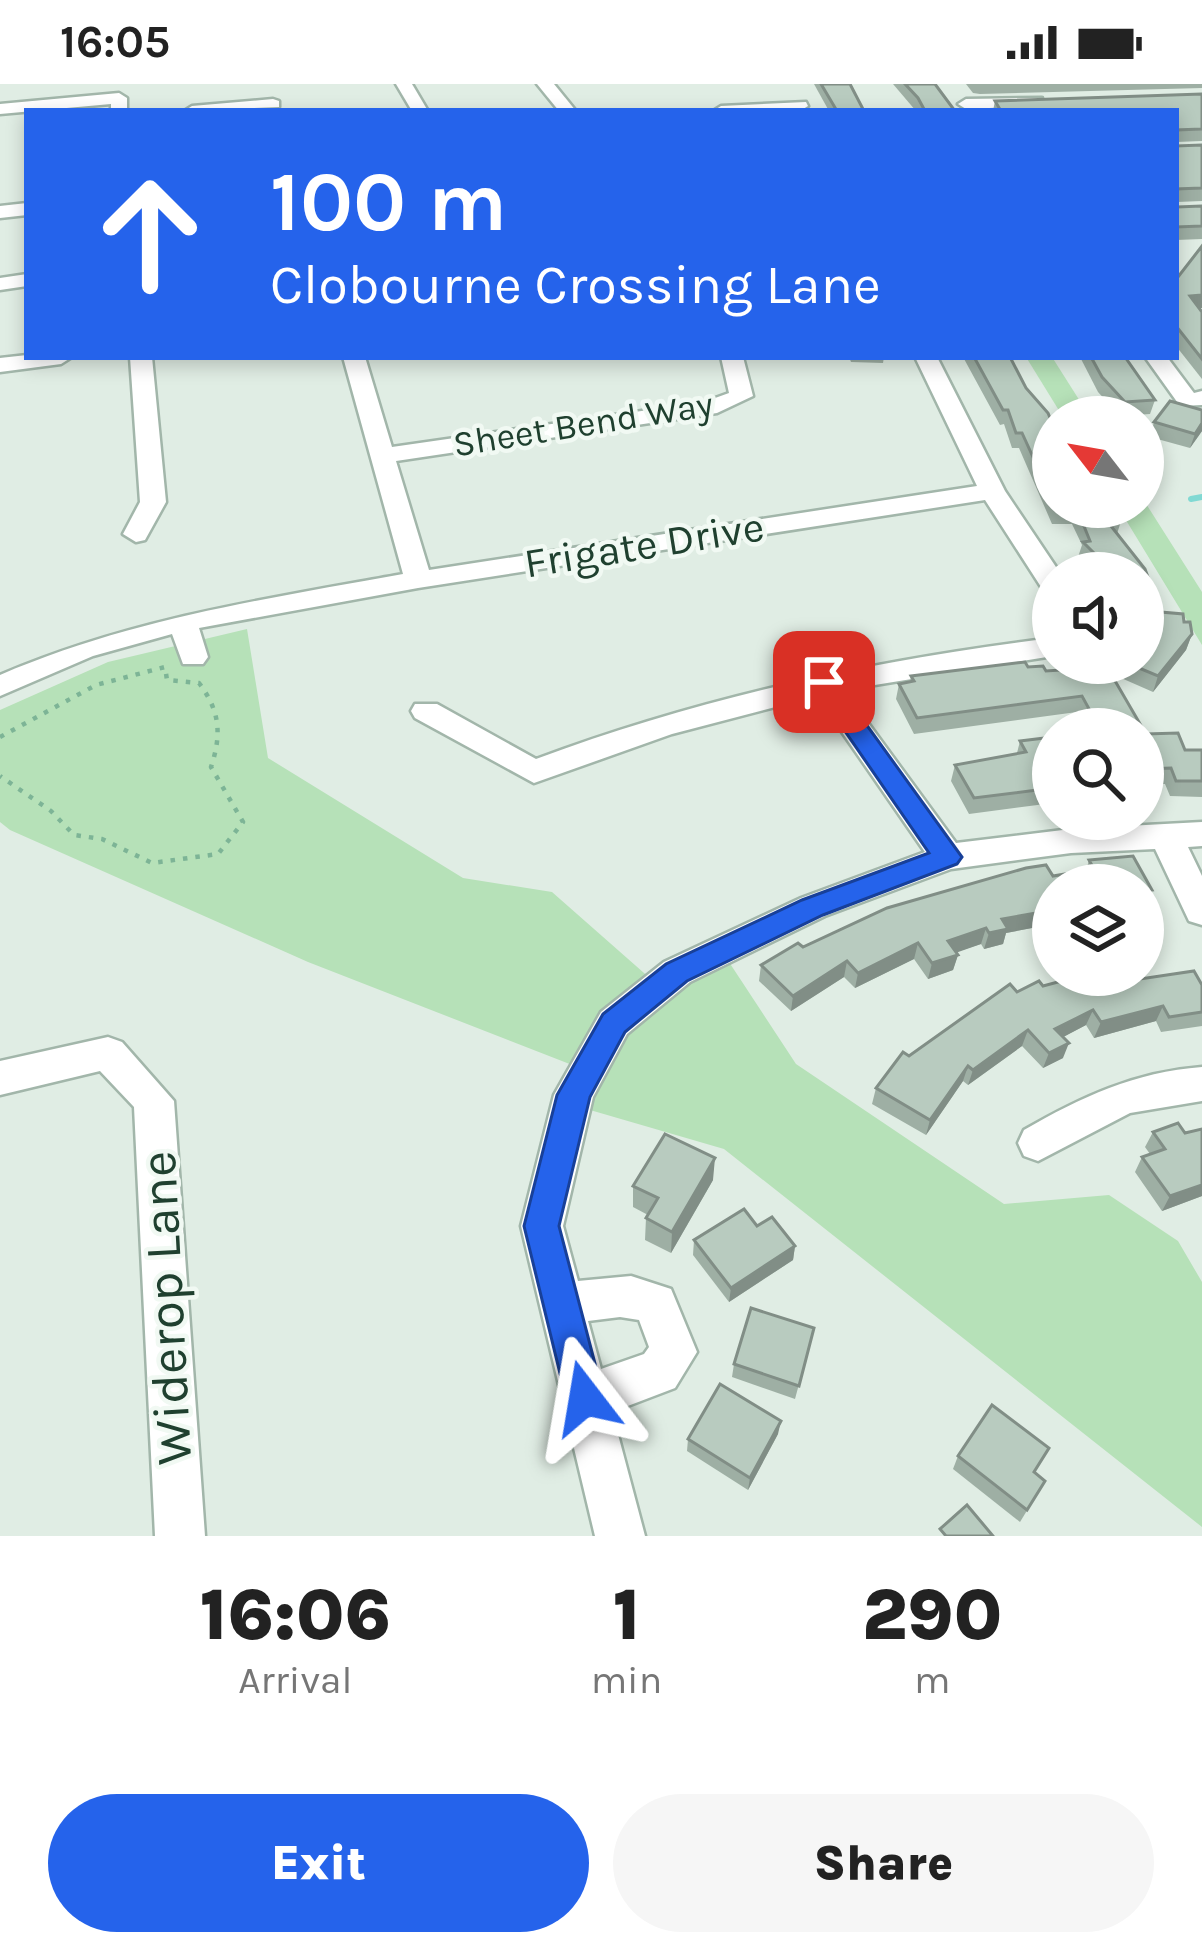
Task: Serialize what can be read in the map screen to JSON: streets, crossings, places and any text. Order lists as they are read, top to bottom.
{
  "streets": {
    "street": ["Sheet Bend Way", "Frigate Drive", "Widerop Lane"]
  },
  "north": "top left",
  "page": {
    "status": "16:05",
    "turn": ["100 m", "Clobourne Crossing Lane"],
    "eta": [
      "16:06",
      "Arrival",
      "1",
      "min",
      "290",
      "m"
    ],
    "buttons": ["Exit", "Share"]
  }
}
